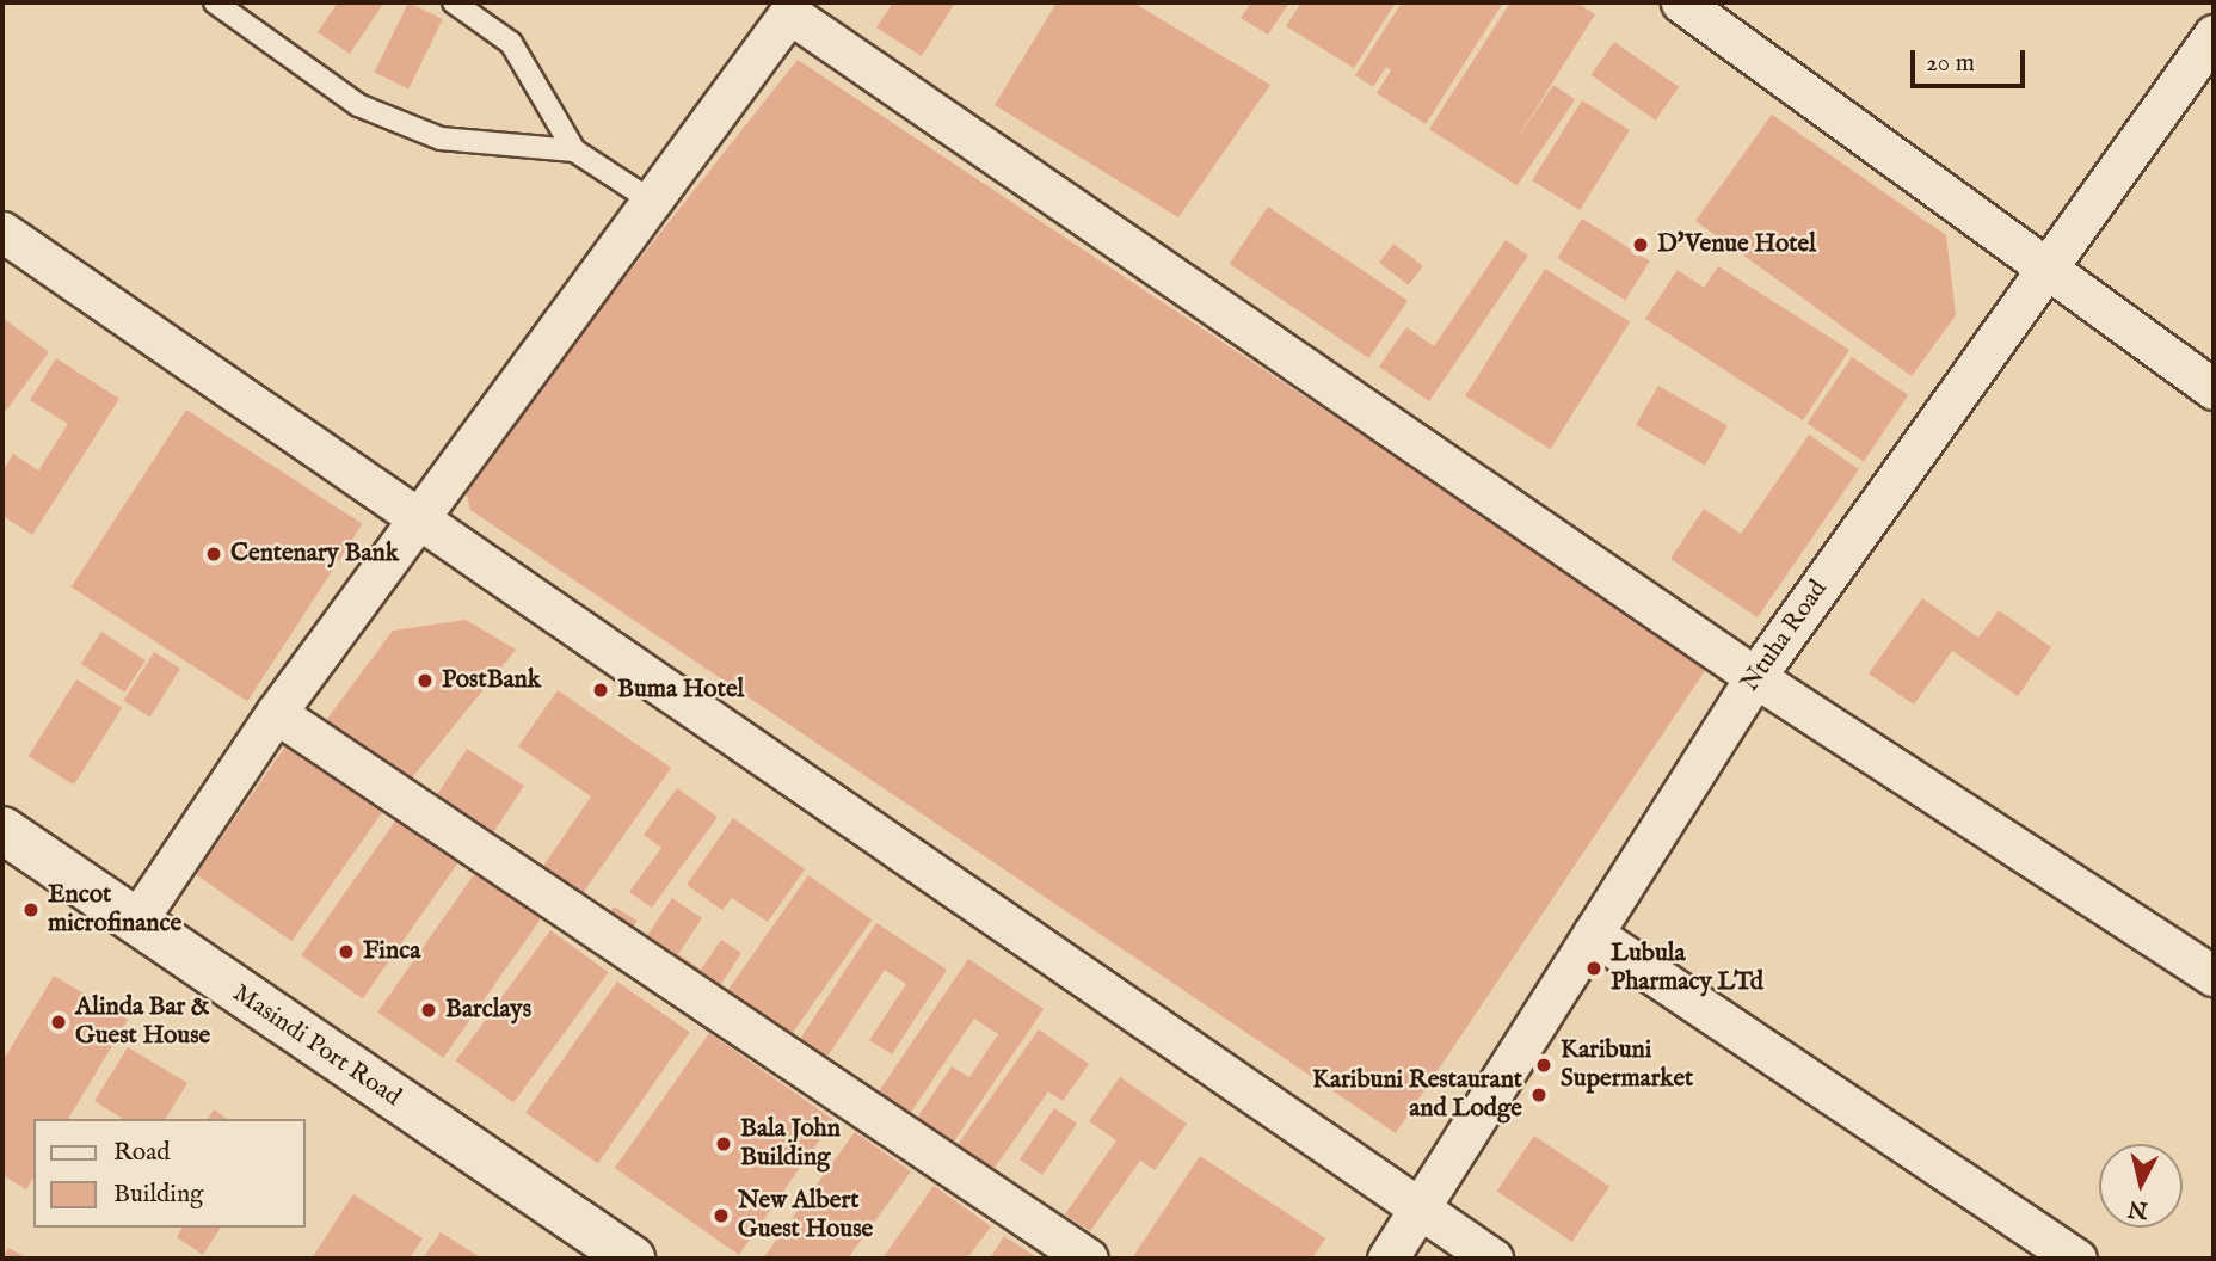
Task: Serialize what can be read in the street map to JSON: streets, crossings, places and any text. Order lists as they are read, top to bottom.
{
  "streets": {
    "main road": ["Masindi Port Road"],
    "street": ["Ntuha Road"]
  },
  "places": [
    "D'Venue Hotel",
    "Centenary Bank",
    "PostBank",
    "Buma Hotel",
    "Encot microfinance",
    "Finca",
    "Lubula Pharmacy LTd",
    "Barclays",
    "Alinda Bar & Guest House",
    "Karibuni Supermarket",
    "Karibuni Restaurant and Lodge",
    "Bala John Building",
    "New Albert Guest House"
  ],
  "legend": ["Road", "Building"],
  "scale_bar": "20 m",
  "north": "bottom"
}
